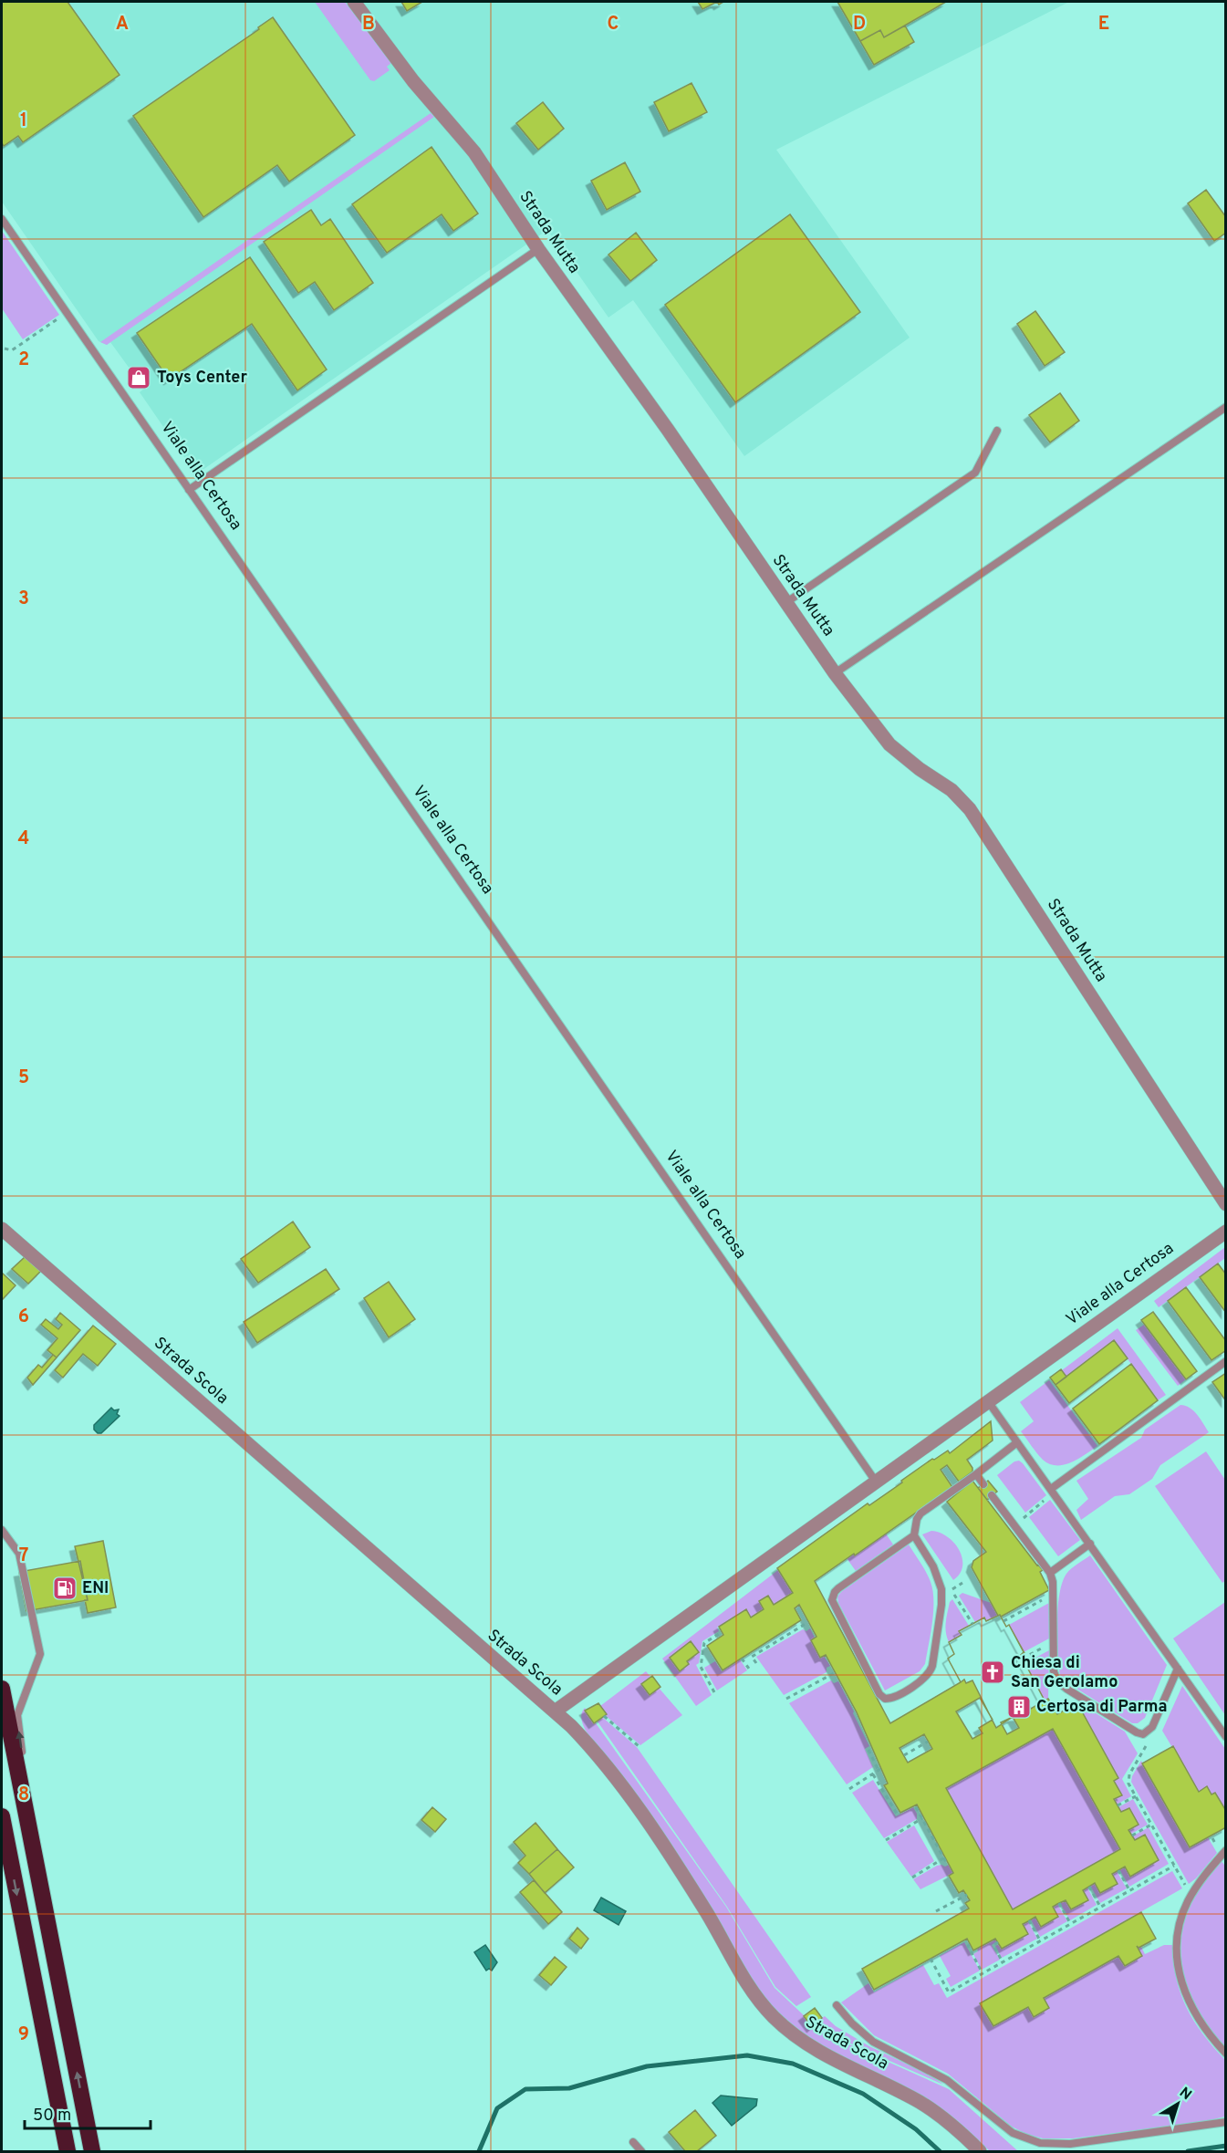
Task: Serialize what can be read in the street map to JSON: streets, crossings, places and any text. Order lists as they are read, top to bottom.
{
  "streets": {
    "street": ["Strada Mutta", "Viale alla Certosa", "Strada Scola"]
  },
  "crossings": [
    ["Viale alla Certosa", "Strada Scola"]
  ],
  "places": {
    "shop": ["Toys Center"],
    "fuel station": ["ENI"],
    "church": ["Chiesa di San Gerolamo"],
    "building": ["Certosa di Parma"]
  },
  "scale_bar": "50 m",
  "north": "top right",
  "grid": {
    "columns": [
      "A",
      "B",
      "C",
      "D",
      "E"
    ],
    "rows": [
      "1",
      "2",
      "3",
      "4",
      "5",
      "6",
      "7",
      "8",
      "9"
    ]
  }
}
